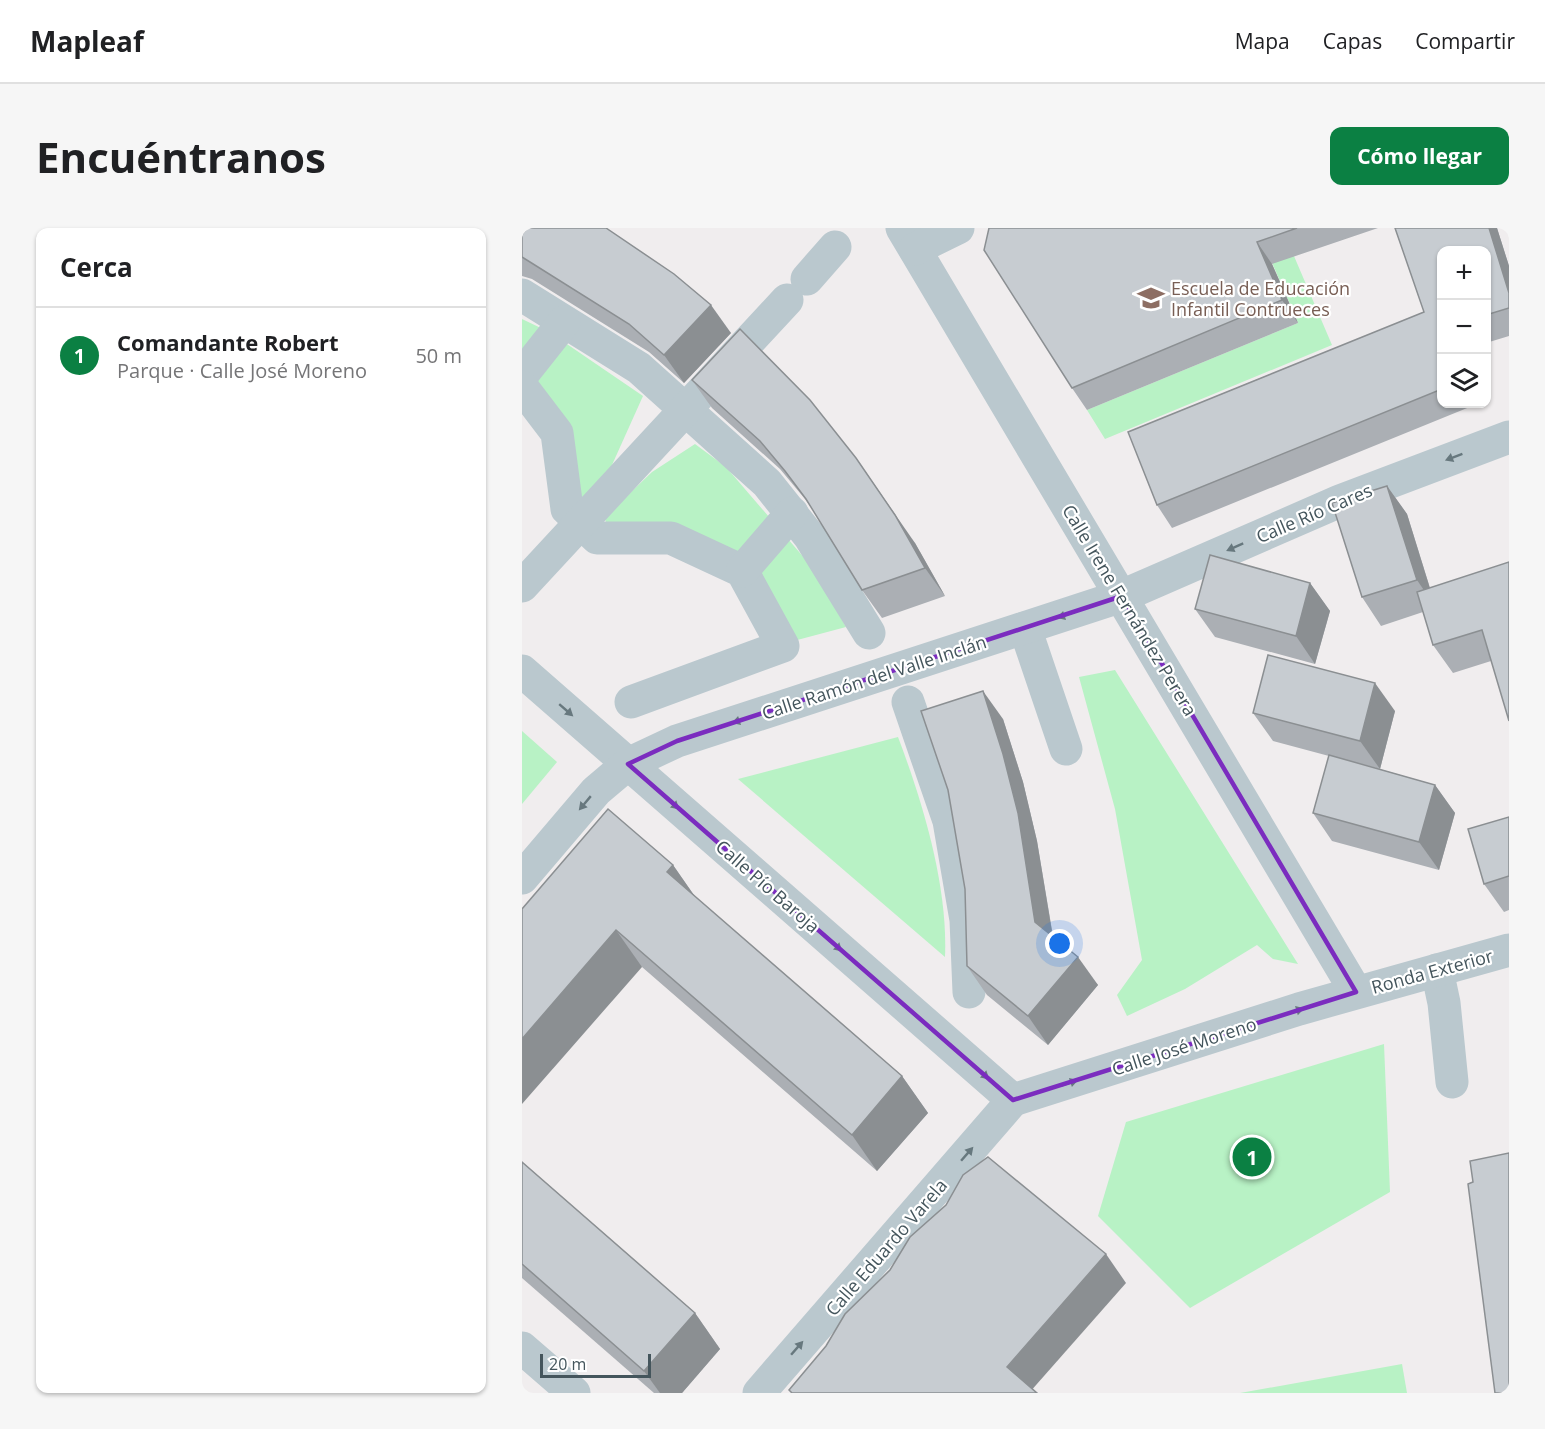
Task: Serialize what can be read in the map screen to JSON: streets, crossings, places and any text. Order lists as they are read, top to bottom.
{
  "streets": {
    "street": [
      "Calle Río Cares",
      "Calle Irene Fernández Perera",
      "Calle Ramón del Valle Inclán",
      "Calle Pío Baroja",
      "Ronda Exterior",
      "Calle José Moreno",
      "Calle Eduardo Varela"
    ]
  },
  "crossings": [
    ["Calle Río Cares", "Calle Irene Fernández Perera"],
    ["Calle Río Cares", "Calle Ramón del Valle Inclán"],
    ["Calle Irene Fernández Perera", "Calle Ramón del Valle Inclán"],
    ["Calle Irene Fernández Perera", "Ronda Exterior"],
    ["Calle Irene Fernández Perera", "Calle José Moreno"],
    ["Calle Ramón del Valle Inclán", "Calle Pío Baroja"],
    ["Calle Pío Baroja", "Calle José Moreno"],
    ["Calle Pío Baroja", "Calle Eduardo Varela"],
    ["Ronda Exterior", "Calle José Moreno"],
    ["Calle José Moreno", "Calle Eduardo Varela"]
  ],
  "one_way": [
    "Calle Río Cares",
    "Calle Pío Baroja",
    "Calle José Moreno",
    "Calle Eduardo Varela"
  ],
  "places": {
    "school or university": ["Escuela de Educación Infantil Contrueces"]
  },
  "scale_bar": "20 m",
  "page": {
    "header": "Mapleaf",
    "nav": ["Mapa", "Capas", "Compartir"],
    "buttons": "Cómo llegar",
    "title": "Encuéntranos",
    "heading": "Cerca",
    "map_buttons": ["+", "−"],
    "list": [
      {
        "mark": "1",
        "name": "Comandante Robert",
        "note": "Parque · Calle José Moreno",
        "value": "50 m"
      }
    ],
    "pins": "1",
    "scale": "20 m"
  }
}
